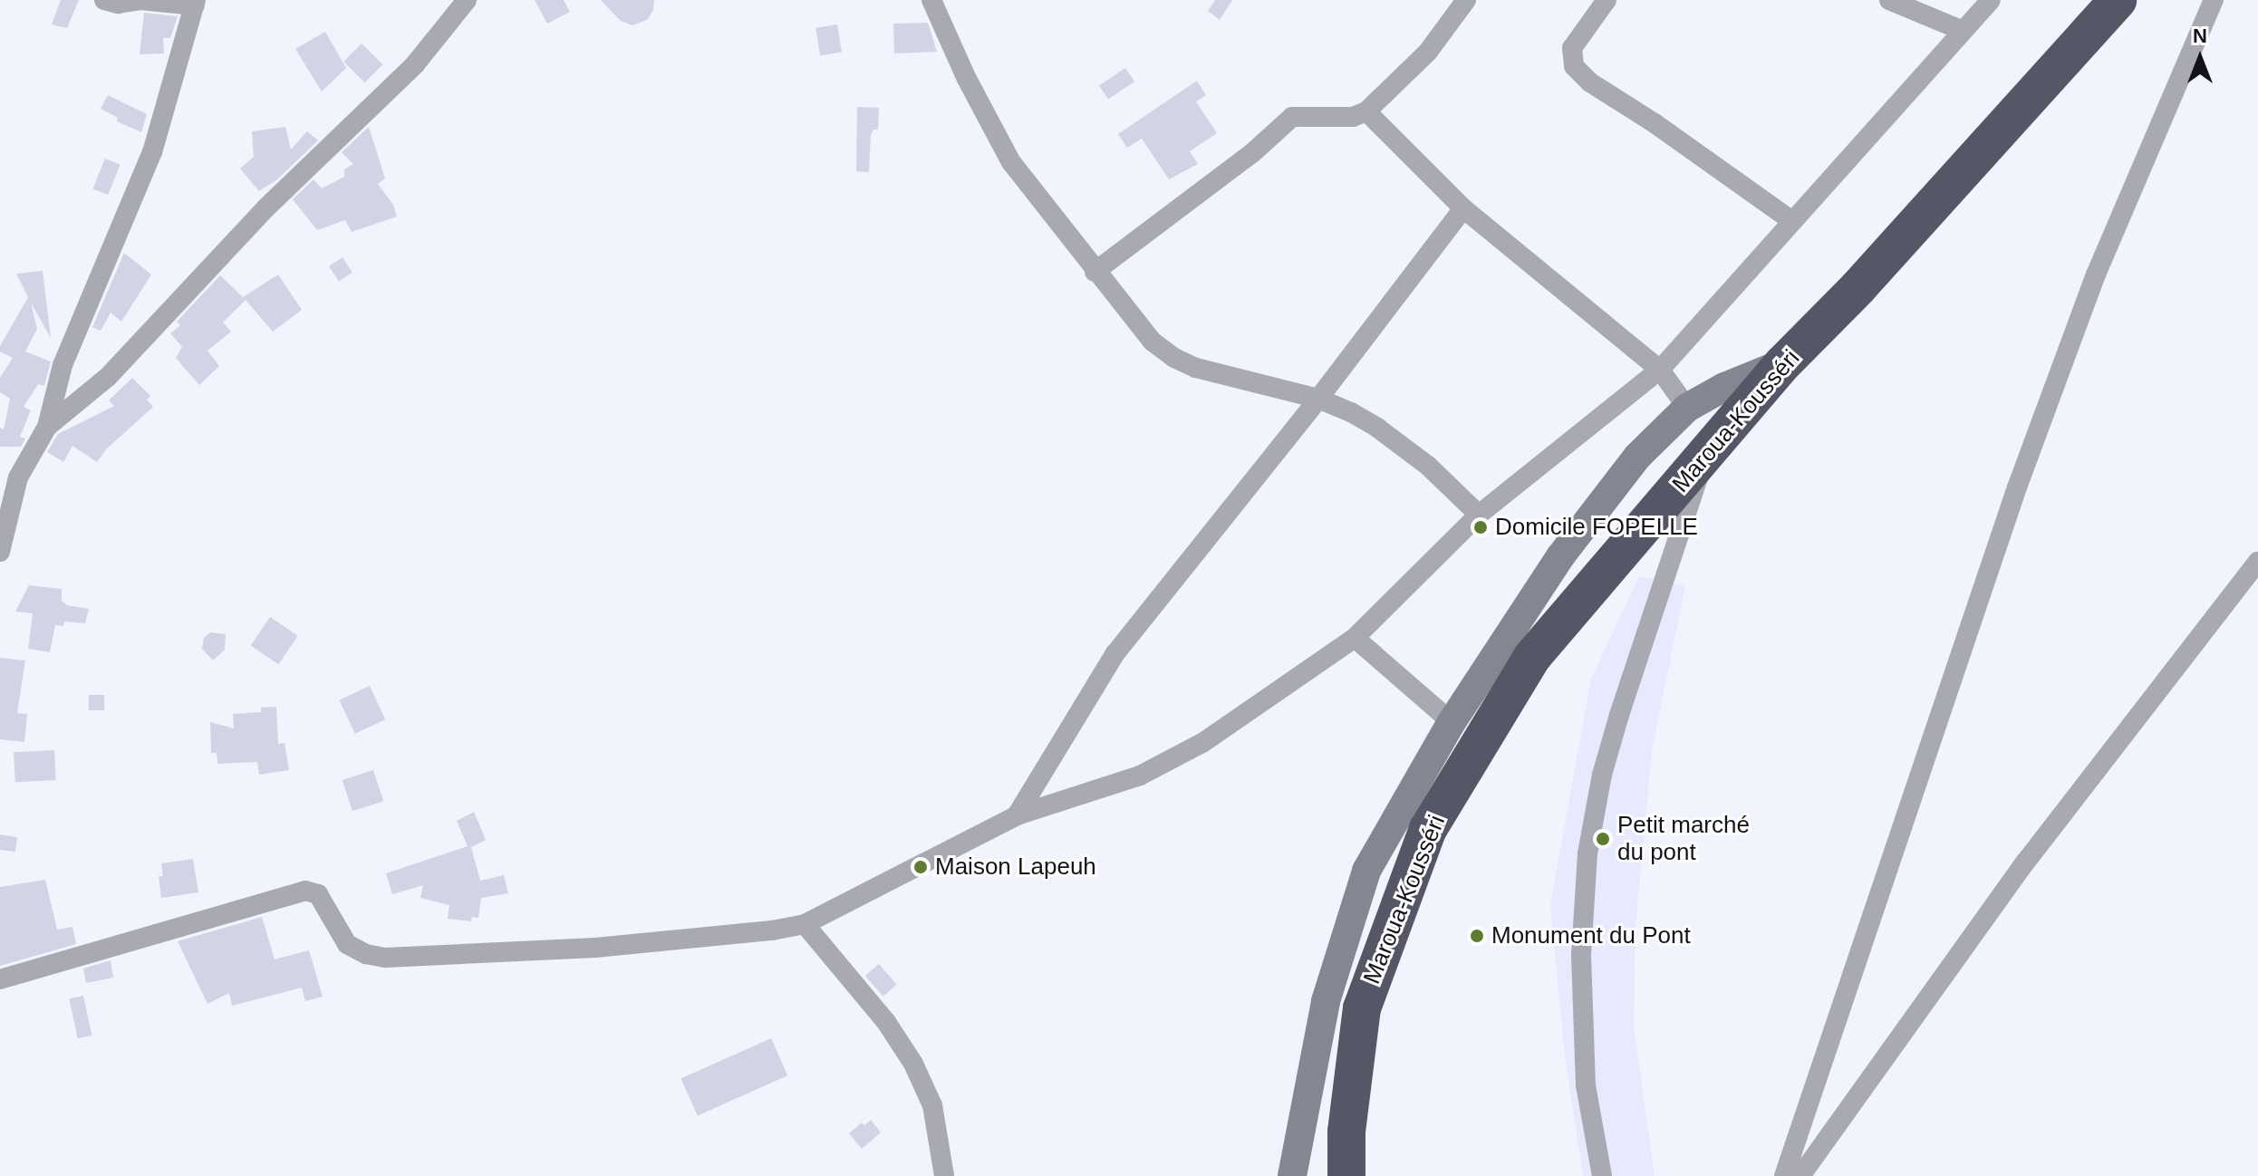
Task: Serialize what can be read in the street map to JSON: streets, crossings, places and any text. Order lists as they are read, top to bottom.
{
  "streets": {
    "highway": ["Maroua-Kousséri"]
  },
  "places": [
    "Domicile FOPELLE",
    "Petit marché du pont",
    "Maison Lapeuh",
    "Monument du Pont"
  ],
  "north": "top"
}
